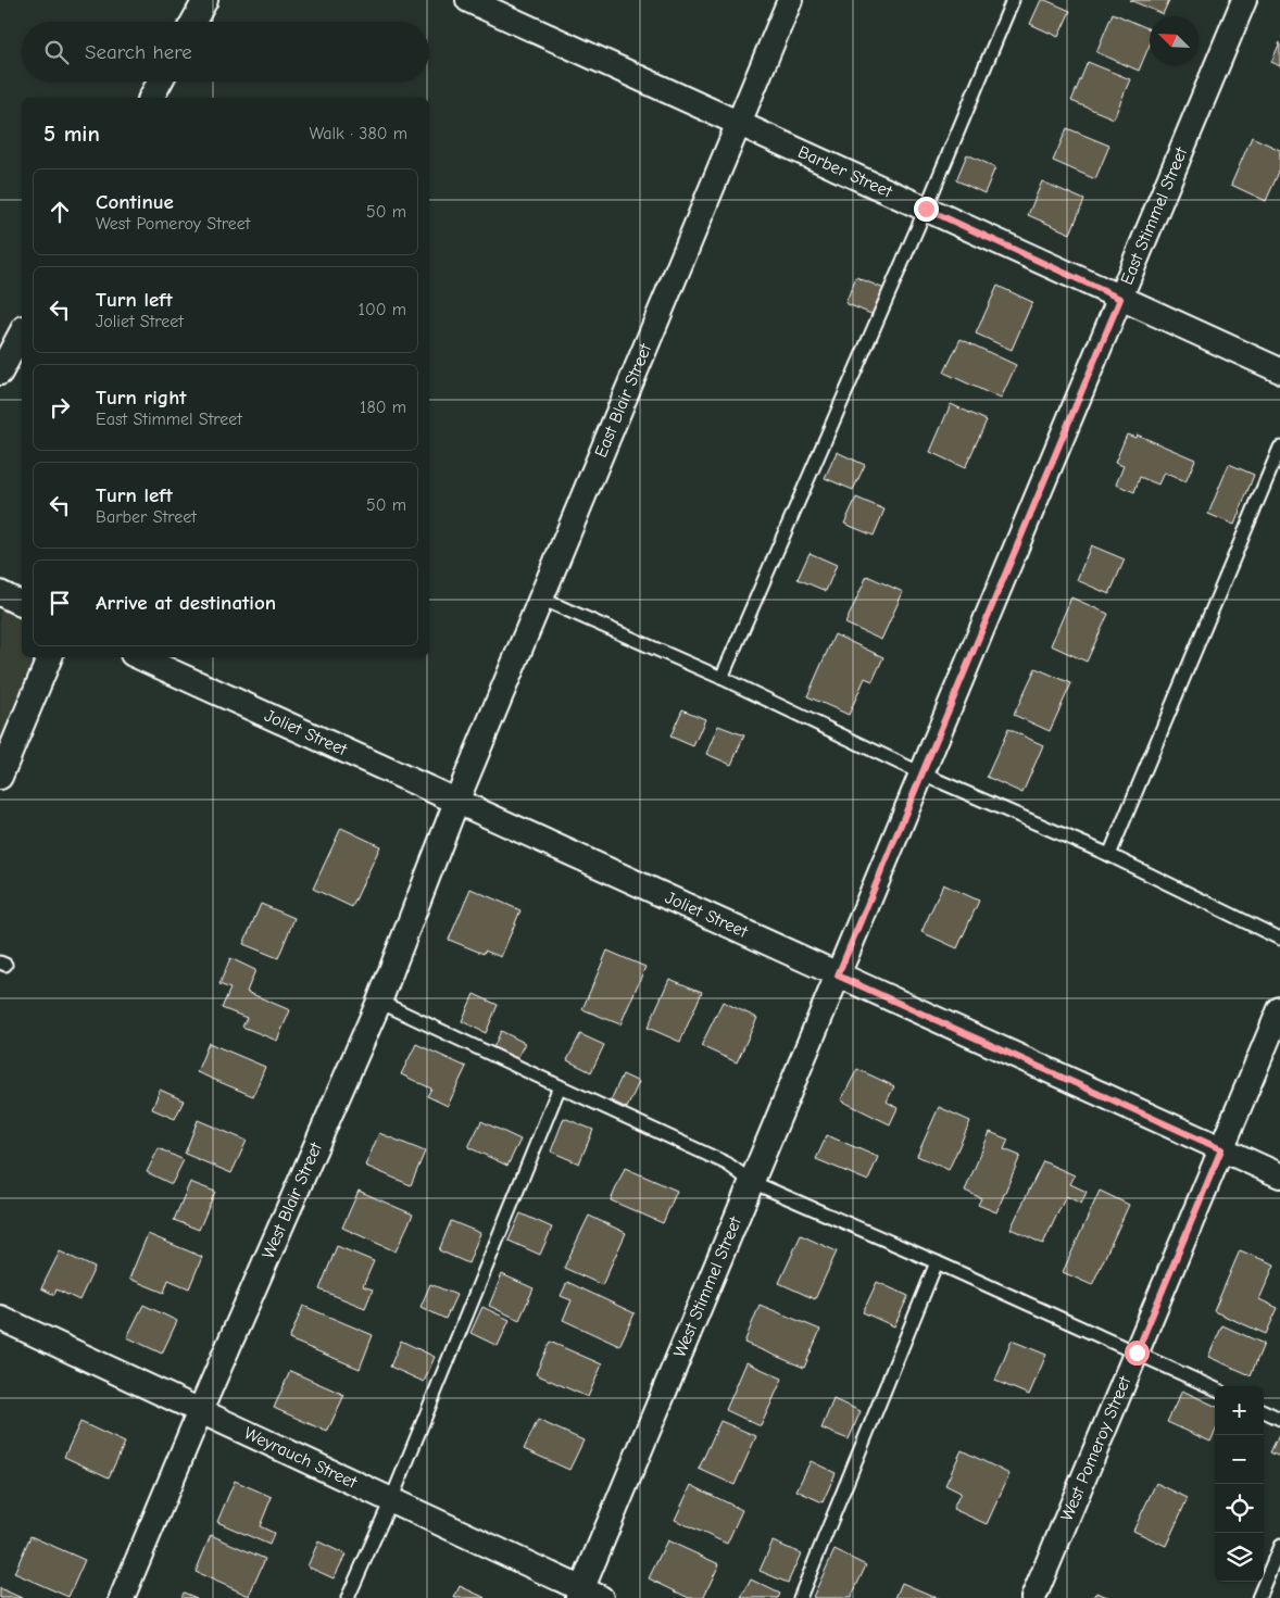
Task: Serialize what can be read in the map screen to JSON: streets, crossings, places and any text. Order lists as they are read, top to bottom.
{
  "streets": {
    "street": [
      "Barber Street",
      "East Stimmel Street",
      "East Blair Street",
      "Joliet Street",
      "West Blair Street",
      "West Stimmel Street",
      "West Pomeroy Street",
      "Weyrauch Street"
    ]
  },
  "crossings": [
    ["Barber Street", "East Stimmel Street"],
    ["Barber Street", "East Blair Street"],
    ["East Stimmel Street", "Joliet Street"],
    ["East Stimmel Street", "West Stimmel Street"],
    ["East Blair Street", "Joliet Street"],
    ["East Blair Street", "West Blair Street"],
    ["Joliet Street", "West Blair Street"],
    ["Joliet Street", "West Stimmel Street"],
    ["Joliet Street", "West Pomeroy Street"],
    ["West Blair Street", "Weyrauch Street"],
    ["West Stimmel Street", "Weyrauch Street"]
  ],
  "north": "top left",
  "page": {
    "search": "Search here",
    "heading": ["5 min", "Walk · 380 m"],
    "list": [
      ["Continue", "West Pomeroy Street", "50 m"],
      ["Turn left", "Joliet Street", "100 m"],
      ["Turn right", "East Stimmel Street", "180 m"],
      ["Turn left", "Barber Street", "50 m"],
      "Arrive at destination"
    ],
    "map_buttons": ["+", "−"]
  }
}
